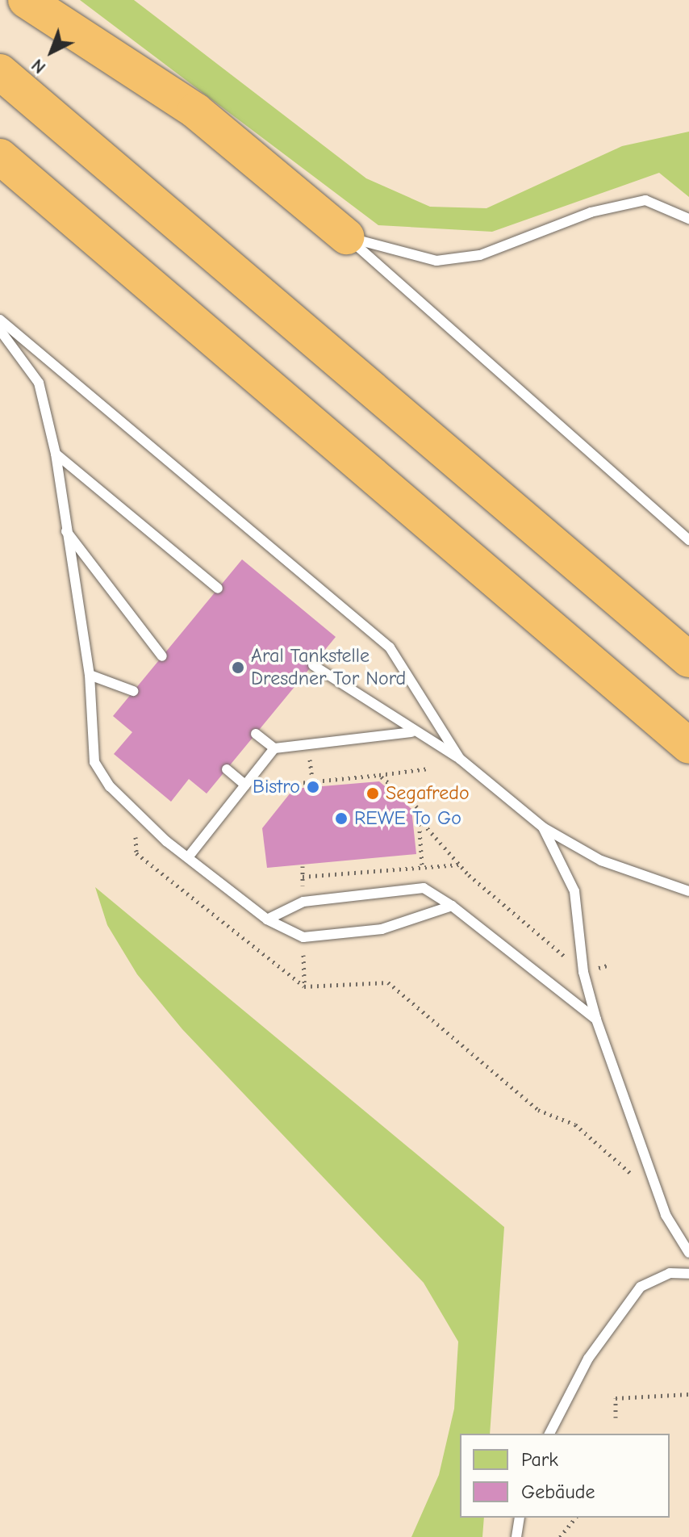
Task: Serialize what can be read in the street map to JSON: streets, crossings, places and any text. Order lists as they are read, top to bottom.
{
  "places": [
    "Aral Tankstelle Dresdner Tor Nord",
    "Bistro",
    "Segafredo",
    "REWE To Go"
  ],
  "legend": ["Park", "Gebäude"],
  "north": "bottom left"
}
